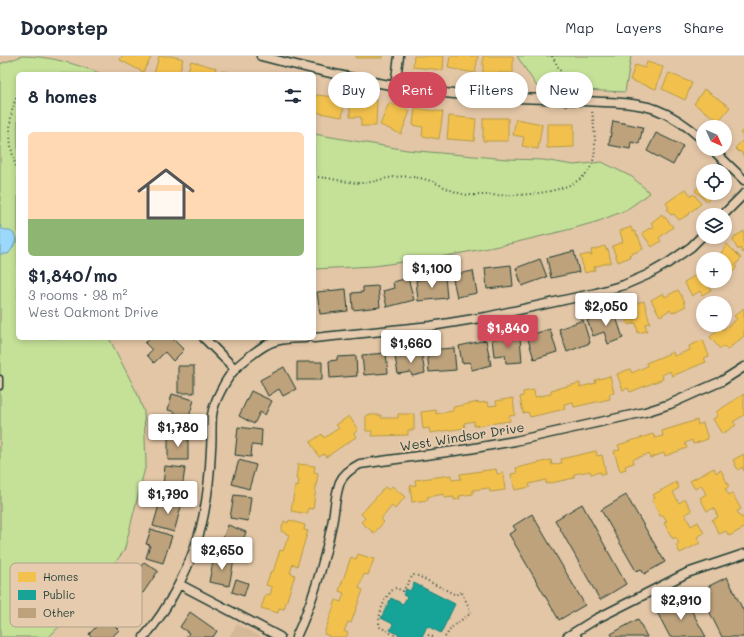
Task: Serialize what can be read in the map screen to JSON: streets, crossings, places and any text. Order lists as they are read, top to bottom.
{
  "streets": {
    "street": ["West Windsor Drive"]
  },
  "legend": ["Homes", "Public", "Other"],
  "north": "bottom right",
  "page": {
    "header": "Doorstep",
    "nav": ["Map", "Layers", "Share"],
    "chip": [
      "Buy",
      "Rent",
      "Filters",
      "New"
    ],
    "heading": "8 homes",
    "map_buttons": ["+", "−"],
    "list": [
      {
        "name": "$1,840/mo",
        "note": "3 rooms · 98 m² · West Oakmont Drive"
      }
    ],
    "price": [
      "$1,100",
      "$2,050",
      "$1,840",
      "$1,660",
      "$1,780",
      "$1,790",
      "$2,650",
      "$2,910"
    ]
  }
}
